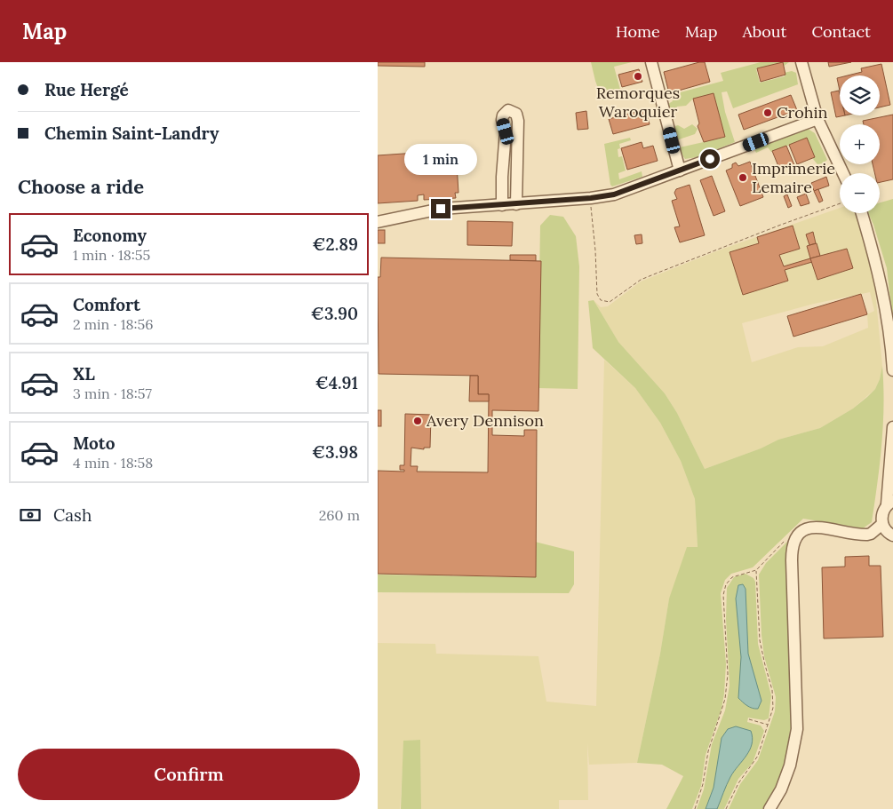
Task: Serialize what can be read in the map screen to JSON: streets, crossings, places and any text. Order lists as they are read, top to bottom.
{
  "places": [
    "Remorques Waroquier",
    "Crohin",
    "Imprimerie Lemaire",
    "Avery Dennison"
  ],
  "page": {
    "header": "Map",
    "nav": [
      "Home",
      "Map",
      "About",
      "Contact"
    ],
    "banner": ["Rue Hergé", "Chemin Saint-Landry"],
    "map_buttons": ["+", "−"],
    "bubble": "1 min",
    "heading": "Choose a ride",
    "list": [
      {
        "name": "Economy",
        "note": "1 min · 18:55",
        "value": "€2.89"
      },
      {
        "name": "Comfort",
        "note": "2 min · 18:56",
        "value": "€3.90"
      },
      {
        "name": "XL",
        "note": "3 min · 18:57",
        "value": "€4.91"
      },
      {
        "name": "Moto",
        "note": "4 min · 18:58",
        "value": "€3.98"
      }
    ],
    "pay": ["Cash", "260 m"],
    "buttons": "Confirm"
  }
}
